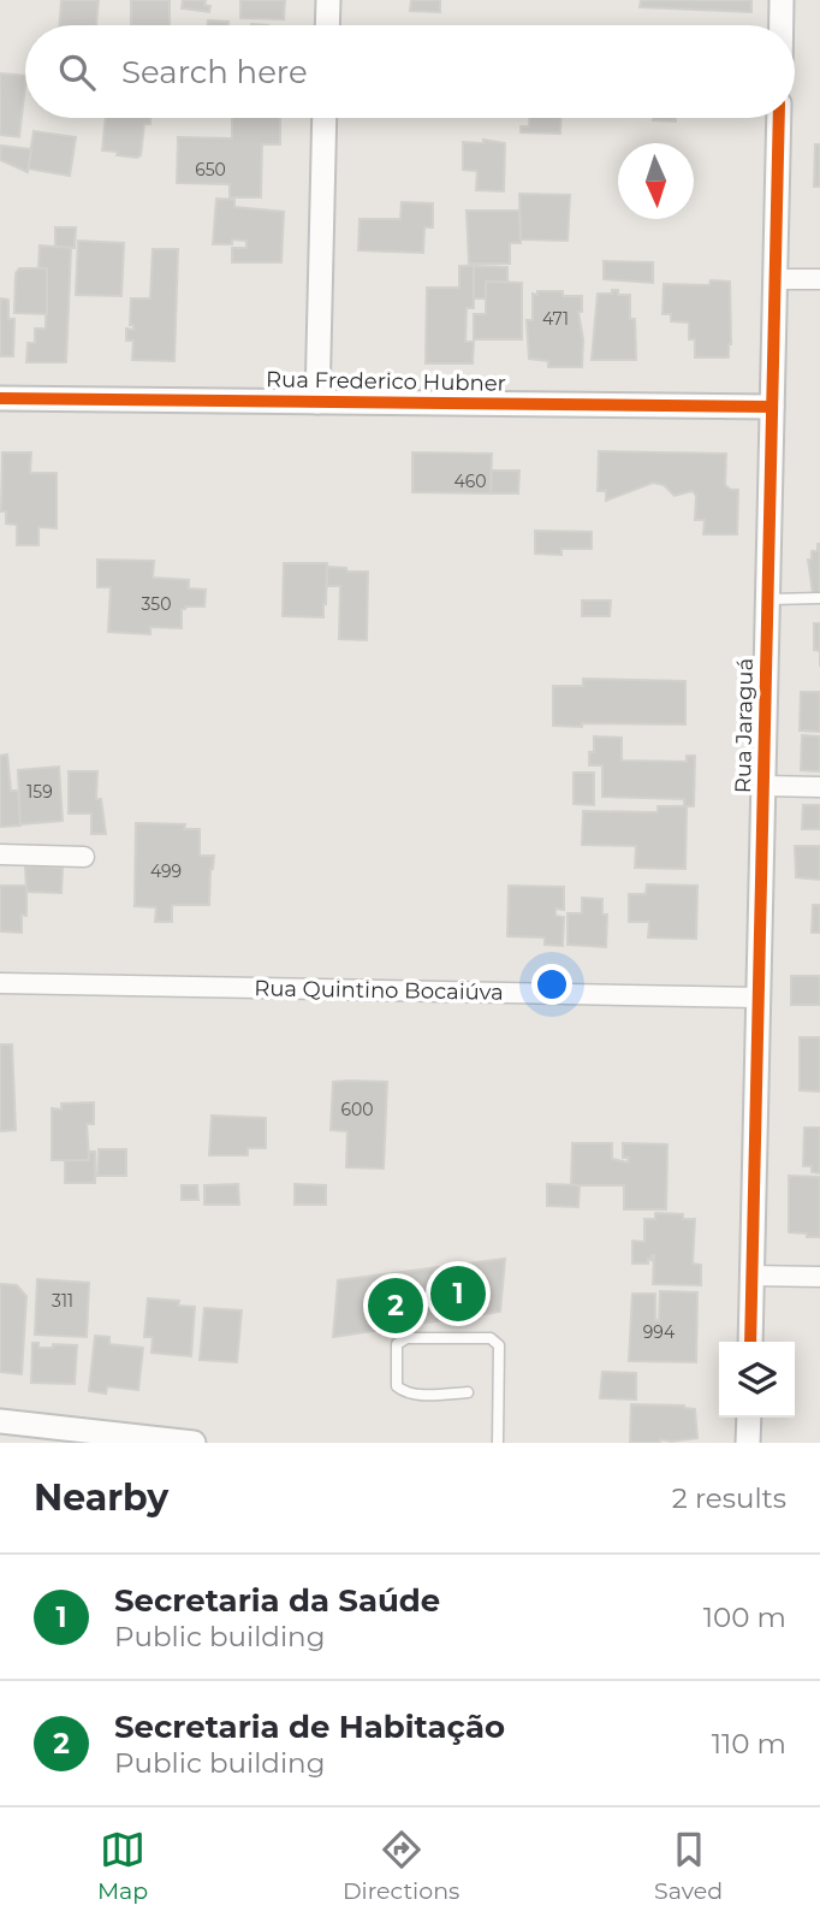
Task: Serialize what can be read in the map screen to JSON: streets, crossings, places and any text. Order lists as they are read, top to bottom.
{
  "streets": {
    "street": ["Rua Frederico Hubner", "Rua Jaraguá", "Rua Quintino Bocaiúva"]
  },
  "crossings": [
    ["Rua Frederico Hubner", "Rua Jaraguá"],
    ["Rua Jaraguá", "Rua Quintino Bocaiúva"]
  ],
  "house_numbers": [
    "650",
    "471",
    "460",
    "350",
    "159",
    "499",
    "600",
    "311",
    "994"
  ],
  "north": "bottom",
  "page": {
    "search": "Search here",
    "pins": ["1", "2"],
    "heading": ["Nearby", "2 results"],
    "list": [
      {
        "mark": "1",
        "name": "Secretaria da Saúde",
        "note": "Public building",
        "value": "100 m"
      },
      {
        "mark": "2",
        "name": "Secretaria de Habitação",
        "note": "Public building",
        "value": "110 m"
      }
    ],
    "nav": ["Map", "Directions", "Saved"]
  }
}
